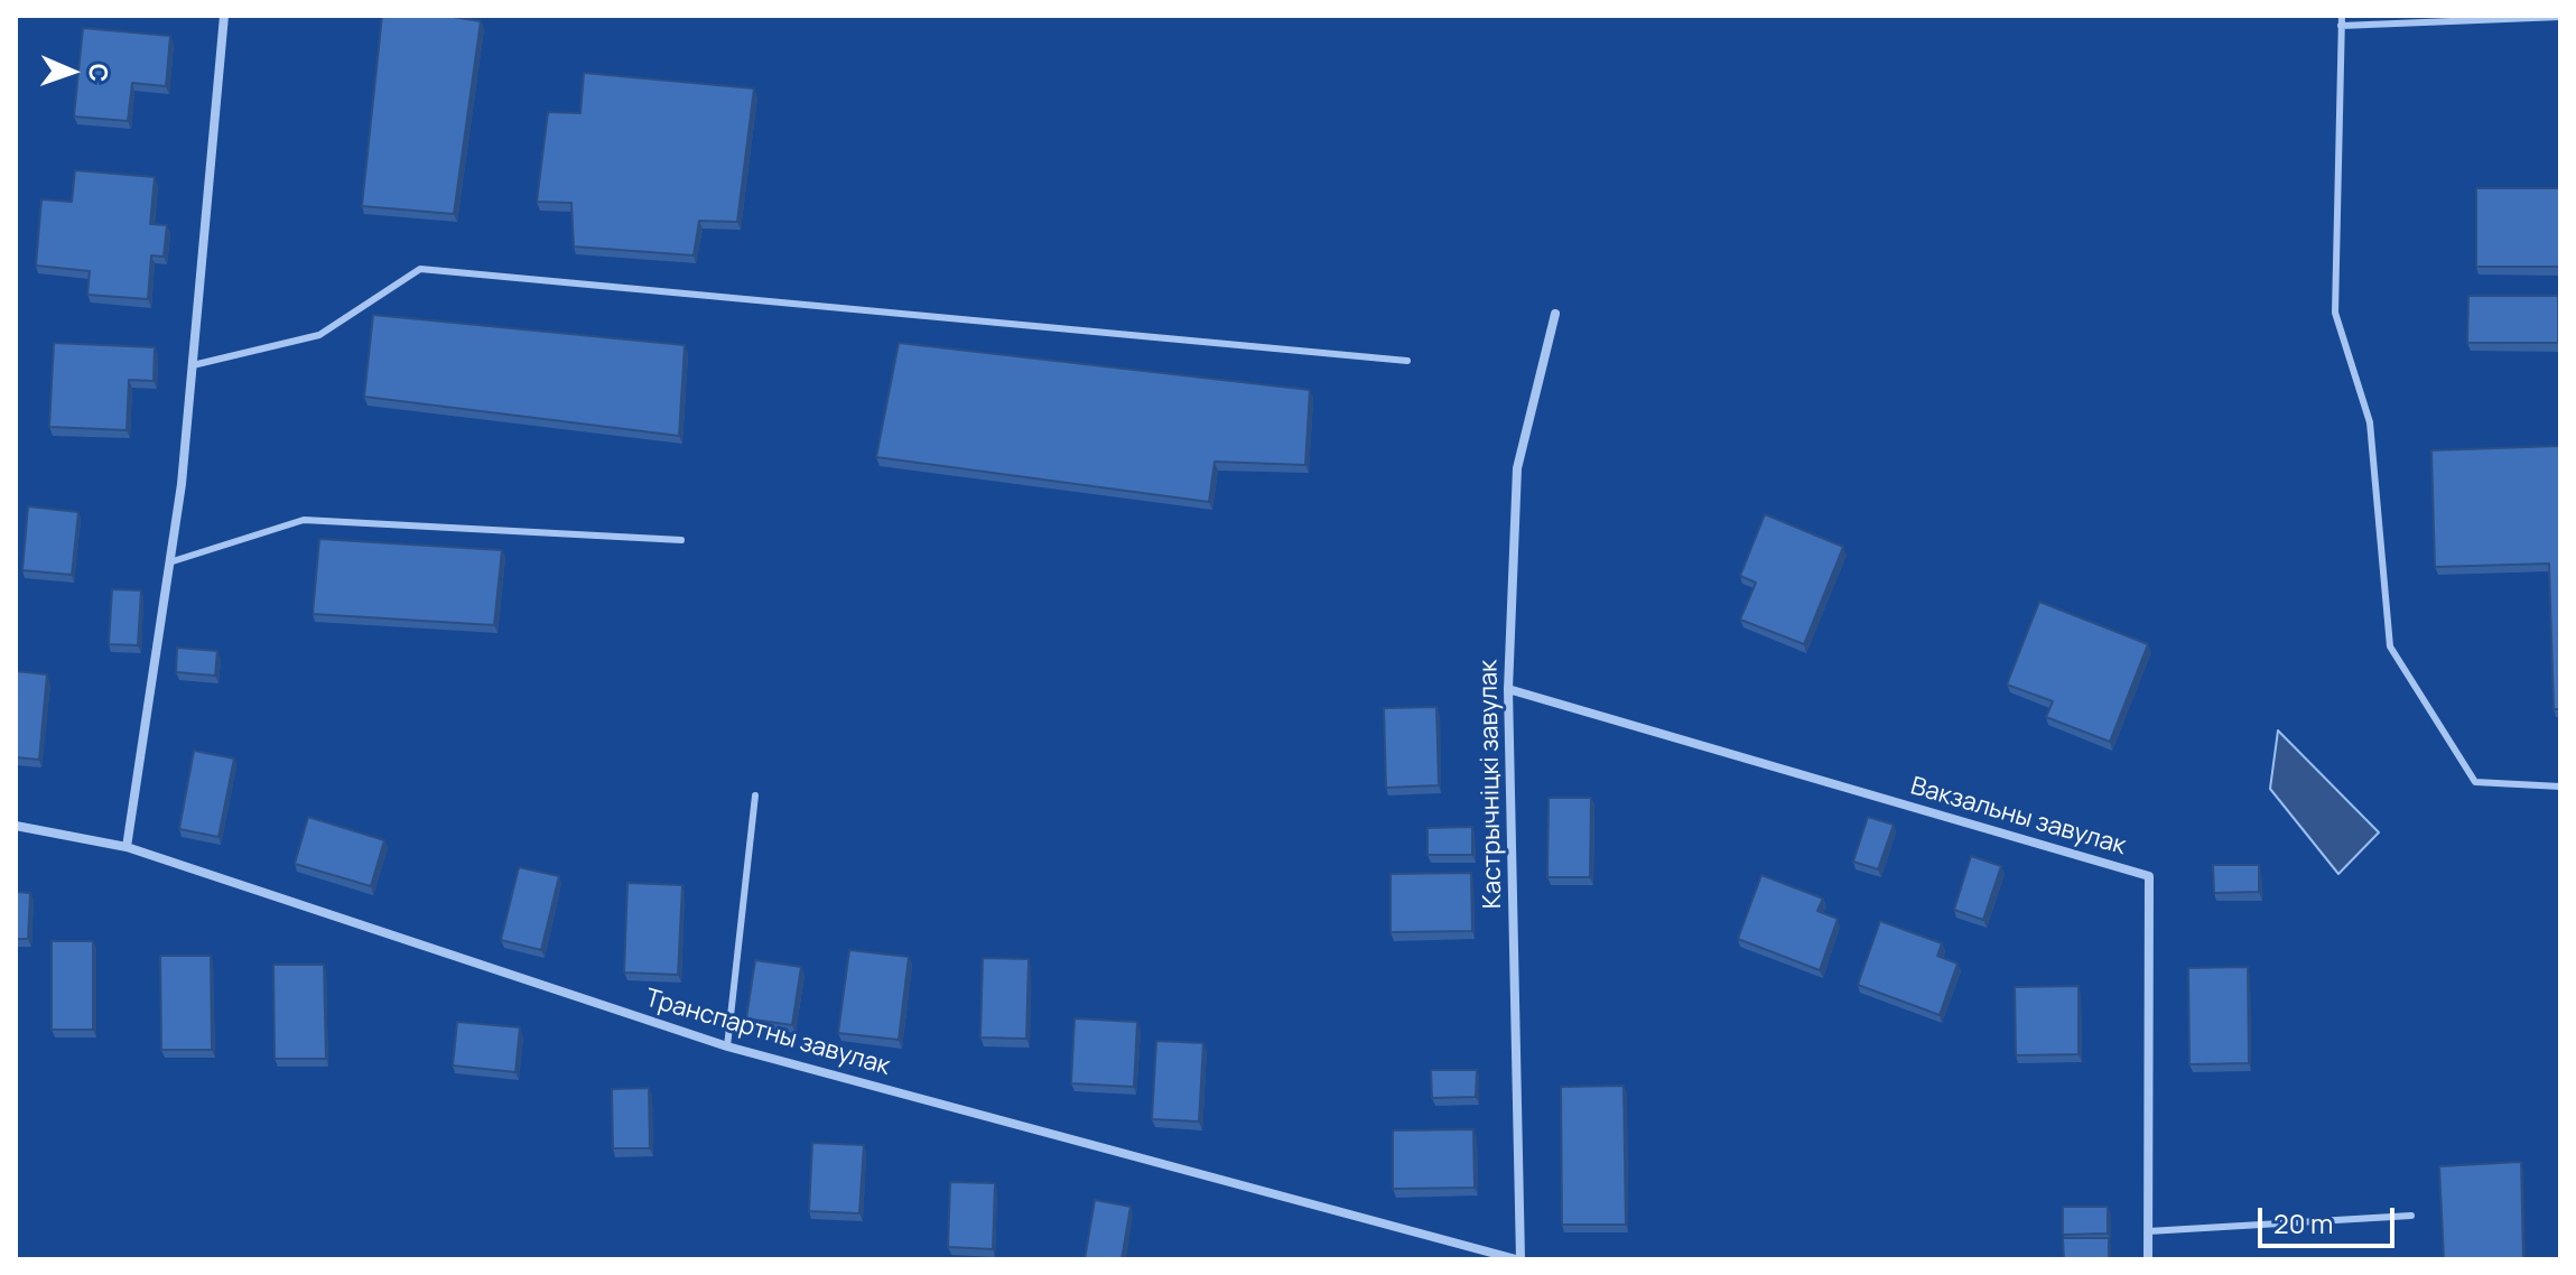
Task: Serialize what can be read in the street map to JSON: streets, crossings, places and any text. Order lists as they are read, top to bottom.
{
  "streets": {
    "street": ["Кастрычніцкі завулак", "Вакзальны завулак", "Транспартны завулак"]
  },
  "crossings": [
    ["Кастрычніцкі завулак", "Вакзальны завулак"],
    ["Кастрычніцкі завулак", "Транспартны завулак"]
  ],
  "scale_bar": "20 m",
  "north": "right"
}
